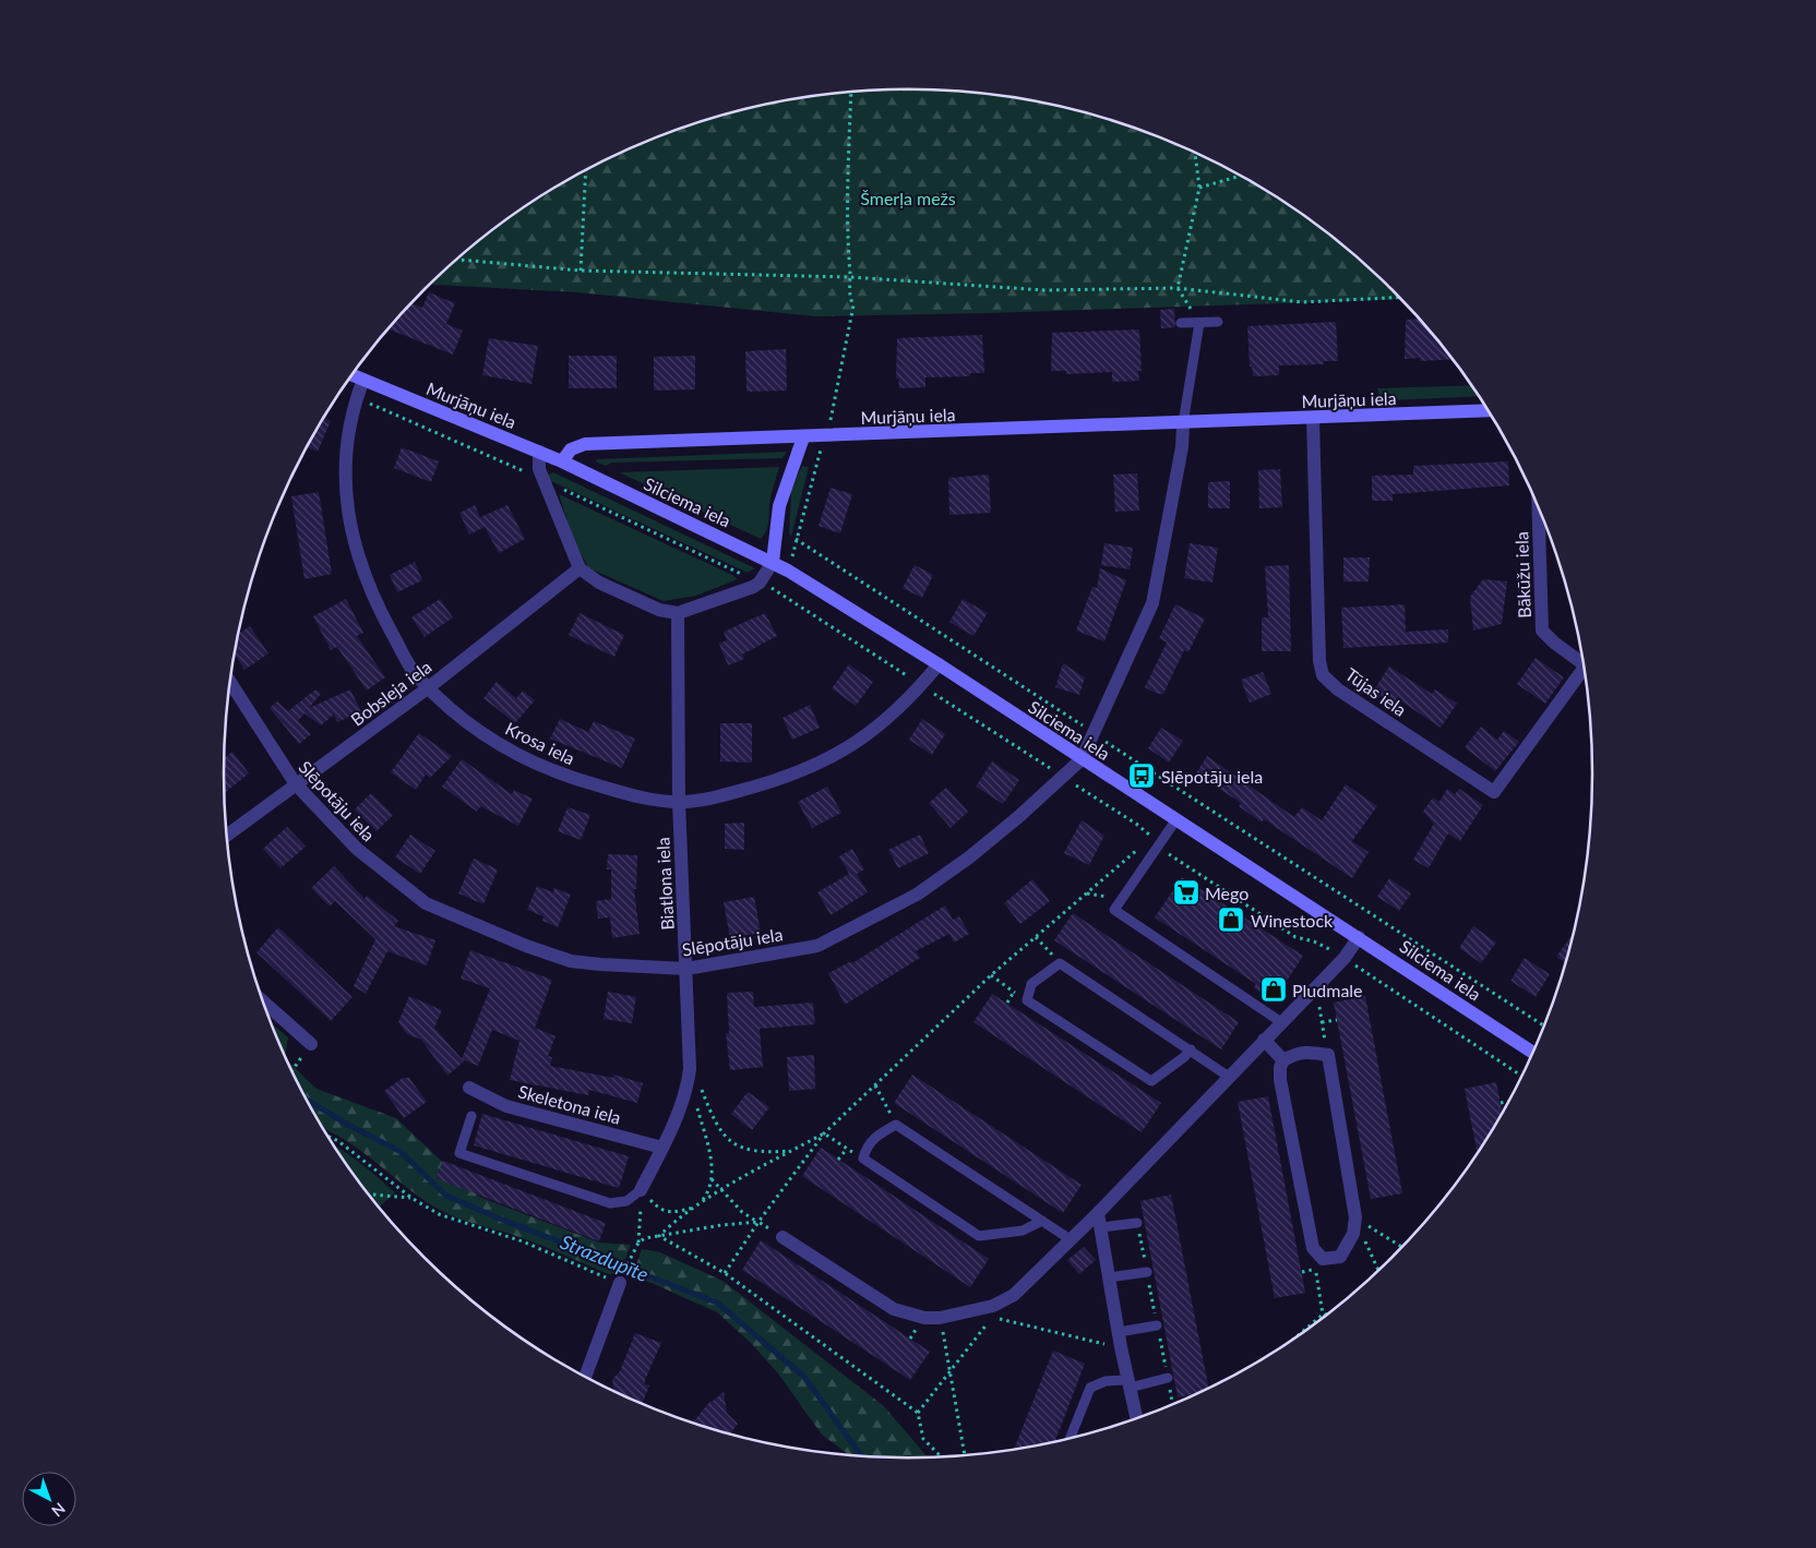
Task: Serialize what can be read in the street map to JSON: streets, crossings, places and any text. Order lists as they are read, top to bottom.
{
  "streets": {
    "street": [
      "Murjāņu iela",
      "Silciema iela",
      "Bākūžu iela",
      "Tūjas iela",
      "Bobsleja iela",
      "Krosa iela",
      "Slēpotāju iela",
      "Biatlona iela",
      "Skeletona iela"
    ]
  },
  "crossings": [
    ["Murjāņu iela", "Silciema iela"],
    ["Murjāņu iela", "Tūjas iela"],
    ["Murjāņu iela", "Krosa iela"],
    ["Murjāņu iela", "Slēpotāju iela"],
    ["Silciema iela", "Krosa iela"],
    ["Silciema iela", "Slēpotāju iela"],
    ["Bobsleja iela", "Krosa iela"],
    ["Bobsleja iela", "Slēpotāju iela"],
    ["Krosa iela", "Biatlona iela"],
    ["Slēpotāju iela", "Biatlona iela"],
    ["Biatlona iela", "Skeletona iela"]
  ],
  "water": ["Strazdupīte"],
  "parks": ["Šmerļa mežs"],
  "places": {
    "bus stop": ["Slēpotāju iela"],
    "supermarket": ["Mego"],
    "shop": ["Winestock", "Pludmale"]
  },
  "north": "bottom right"
}
